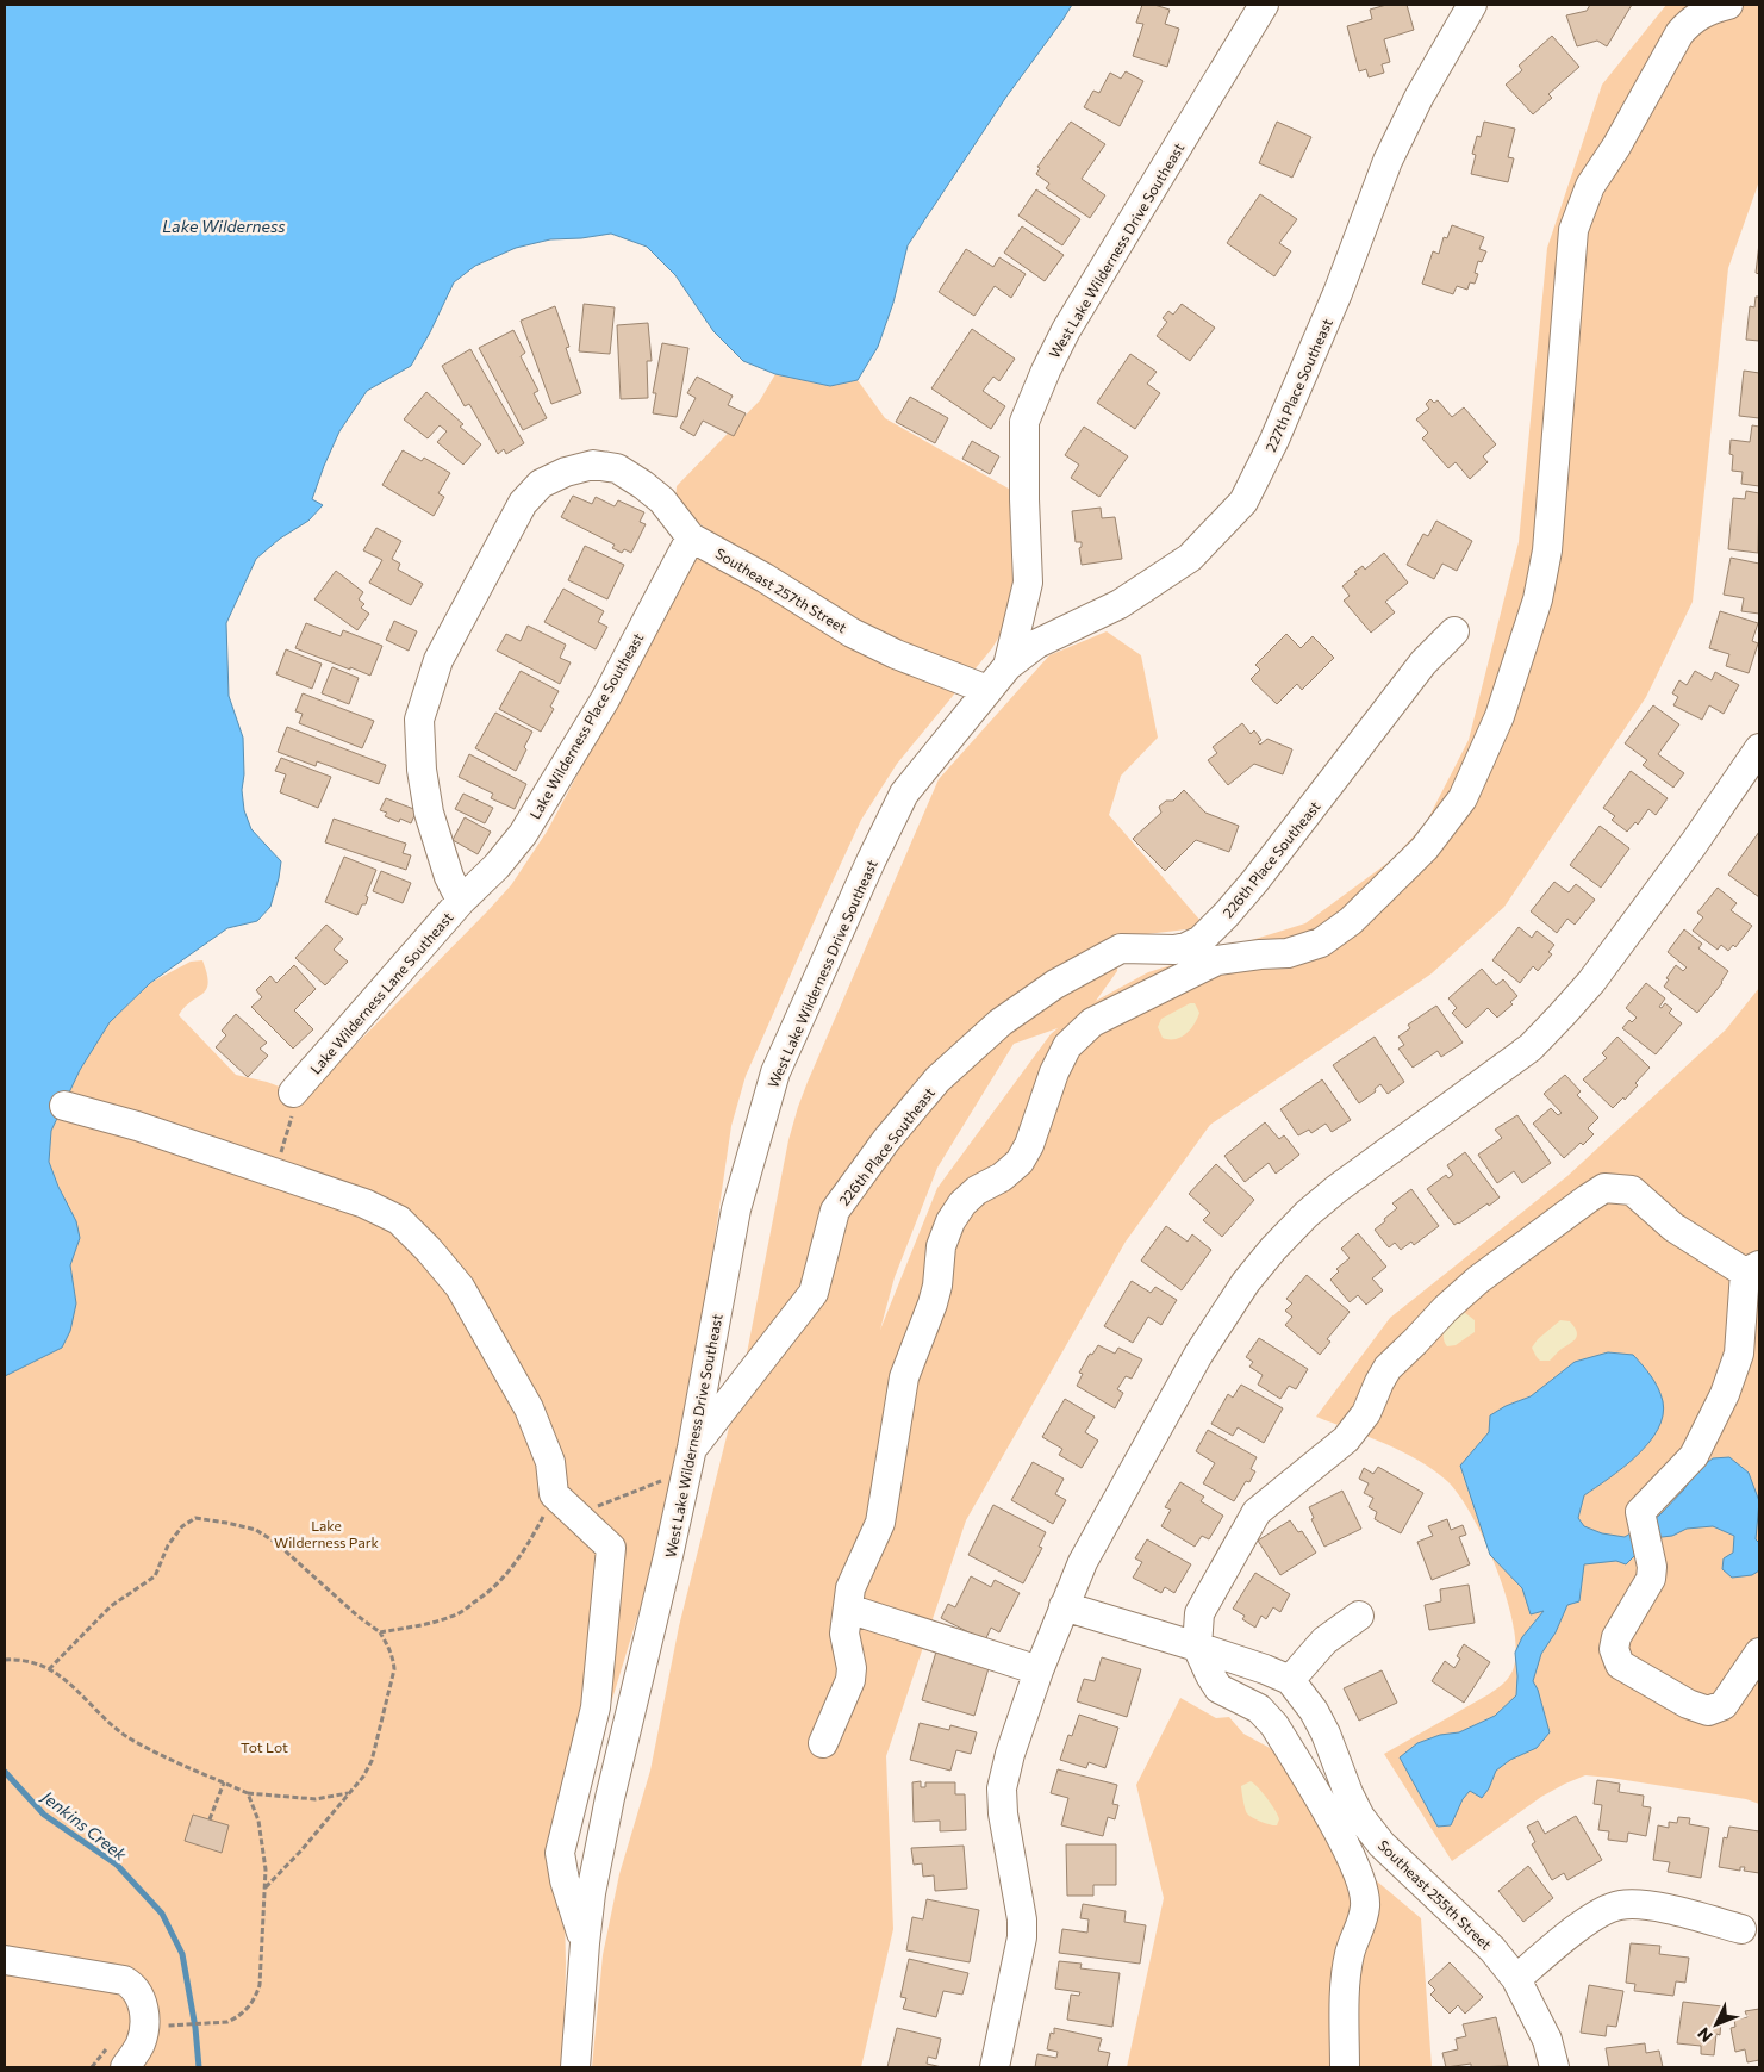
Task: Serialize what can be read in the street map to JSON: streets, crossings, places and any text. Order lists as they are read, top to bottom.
{
  "streets": {
    "street": [
      "West Lake Wilderness Drive Southeast",
      "227th Place Southeast",
      "Southeast 257th Street",
      "Lake Wilderness Place Southeast",
      "226th Place Southeast",
      "Lake Wilderness Lane Southeast",
      "Southeast 255th Street"
    ]
  },
  "crossings": [
    ["West Lake Wilderness Drive Southeast", "227th Place Southeast"],
    ["West Lake Wilderness Drive Southeast", "Southeast 257th Street"],
    ["West Lake Wilderness Drive Southeast", "226th Place Southeast"],
    ["Southeast 257th Street", "Lake Wilderness Place Southeast"],
    ["Southeast 257th Street", "Lake Wilderness Lane Southeast"],
    ["Lake Wilderness Place Southeast", "Lake Wilderness Lane Southeast"]
  ],
  "water": ["Lake Wilderness", "Jenkins Creek"],
  "parks": ["Lake Wilderness Park", "Tot Lot"],
  "north": "bottom left"
}
